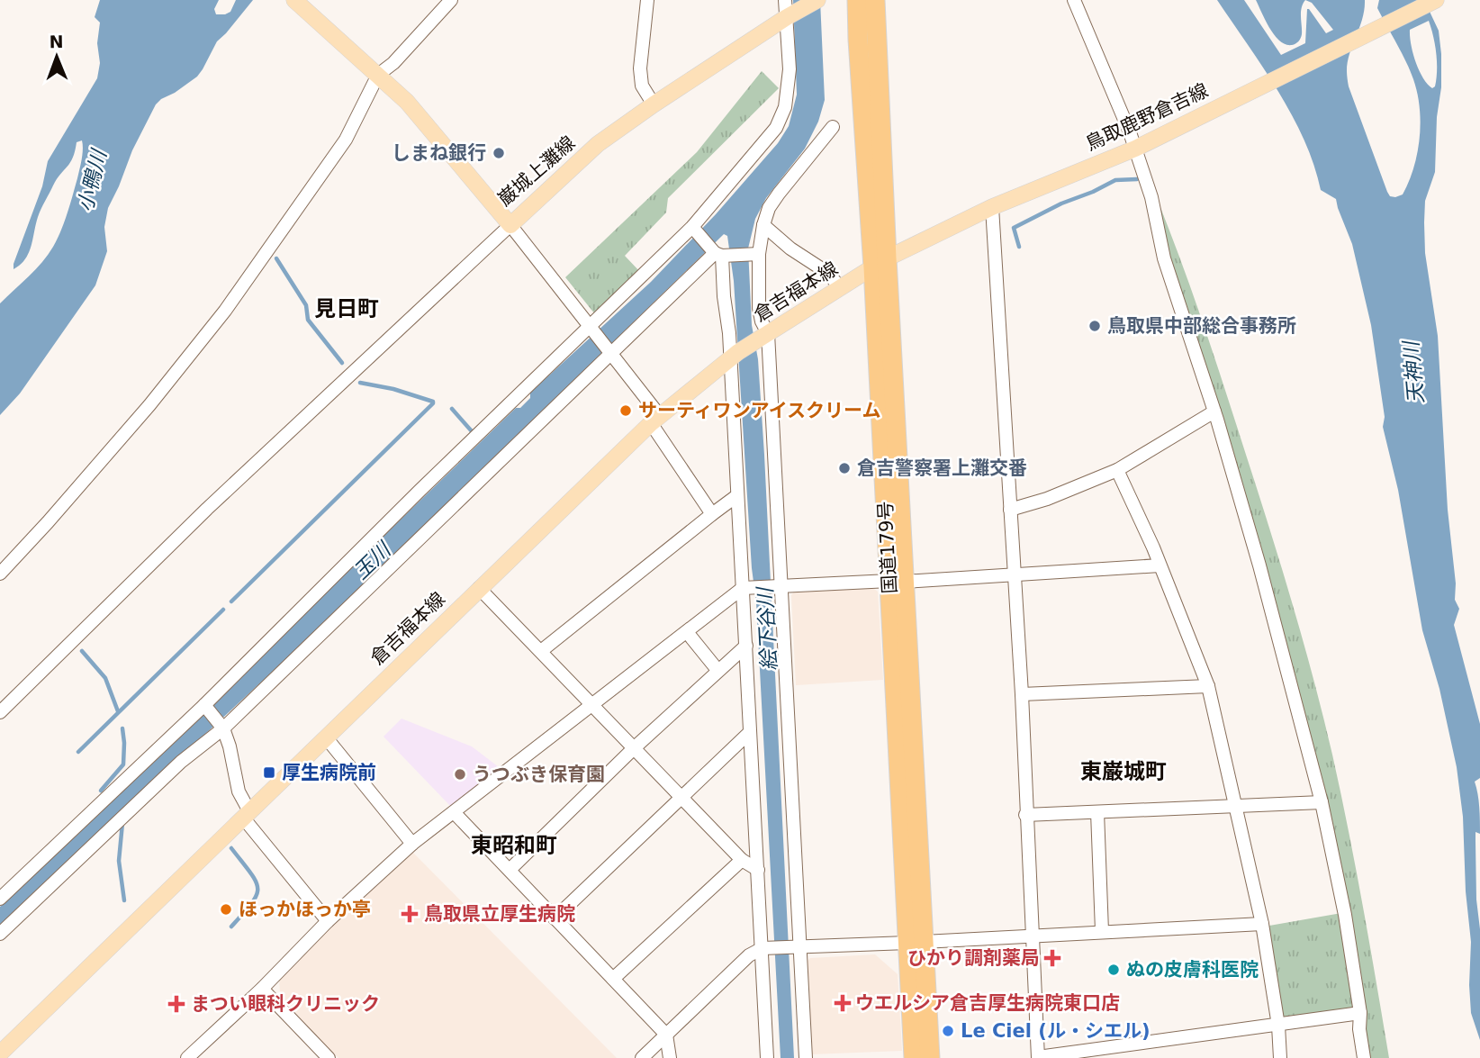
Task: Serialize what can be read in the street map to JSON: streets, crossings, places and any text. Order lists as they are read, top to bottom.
{
  "streets": {
    "highway": ["国道179号"],
    "main road": ["鳥取鹿野倉吉線", "巌城上灘線", "倉吉福本線"]
  },
  "crossings": [
    ["鳥取鹿野倉吉線", "倉吉福本線"],
    ["鳥取鹿野倉吉線", "国道179号"],
    ["倉吉福本線", "国道179号"]
  ],
  "districts": ["見日町", "東巌城町", "東昭和町"],
  "water": [
    "小鴨川",
    "天神川",
    "玉川",
    "絵下谷川"
  ],
  "places": {
    "other": [
      "しまね銀行",
      "鳥取県中部総合事務所",
      "サーティワンアイスクリーム",
      "倉吉警察署上灘交番",
      "うつぶき保育園",
      "ほっかほっか亭",
      "ぬの皮膚科医院",
      "Le Ciel (ル・シエル)"
    ],
    "transit": ["厚生病院前"],
    "health": [
      "鳥取県立厚生病院",
      "ひかり調剤薬局",
      "ウエルシア倉吉厚生病院東口店",
      "まつい眼科クリニック"
    ]
  },
  "north": "top"
}
